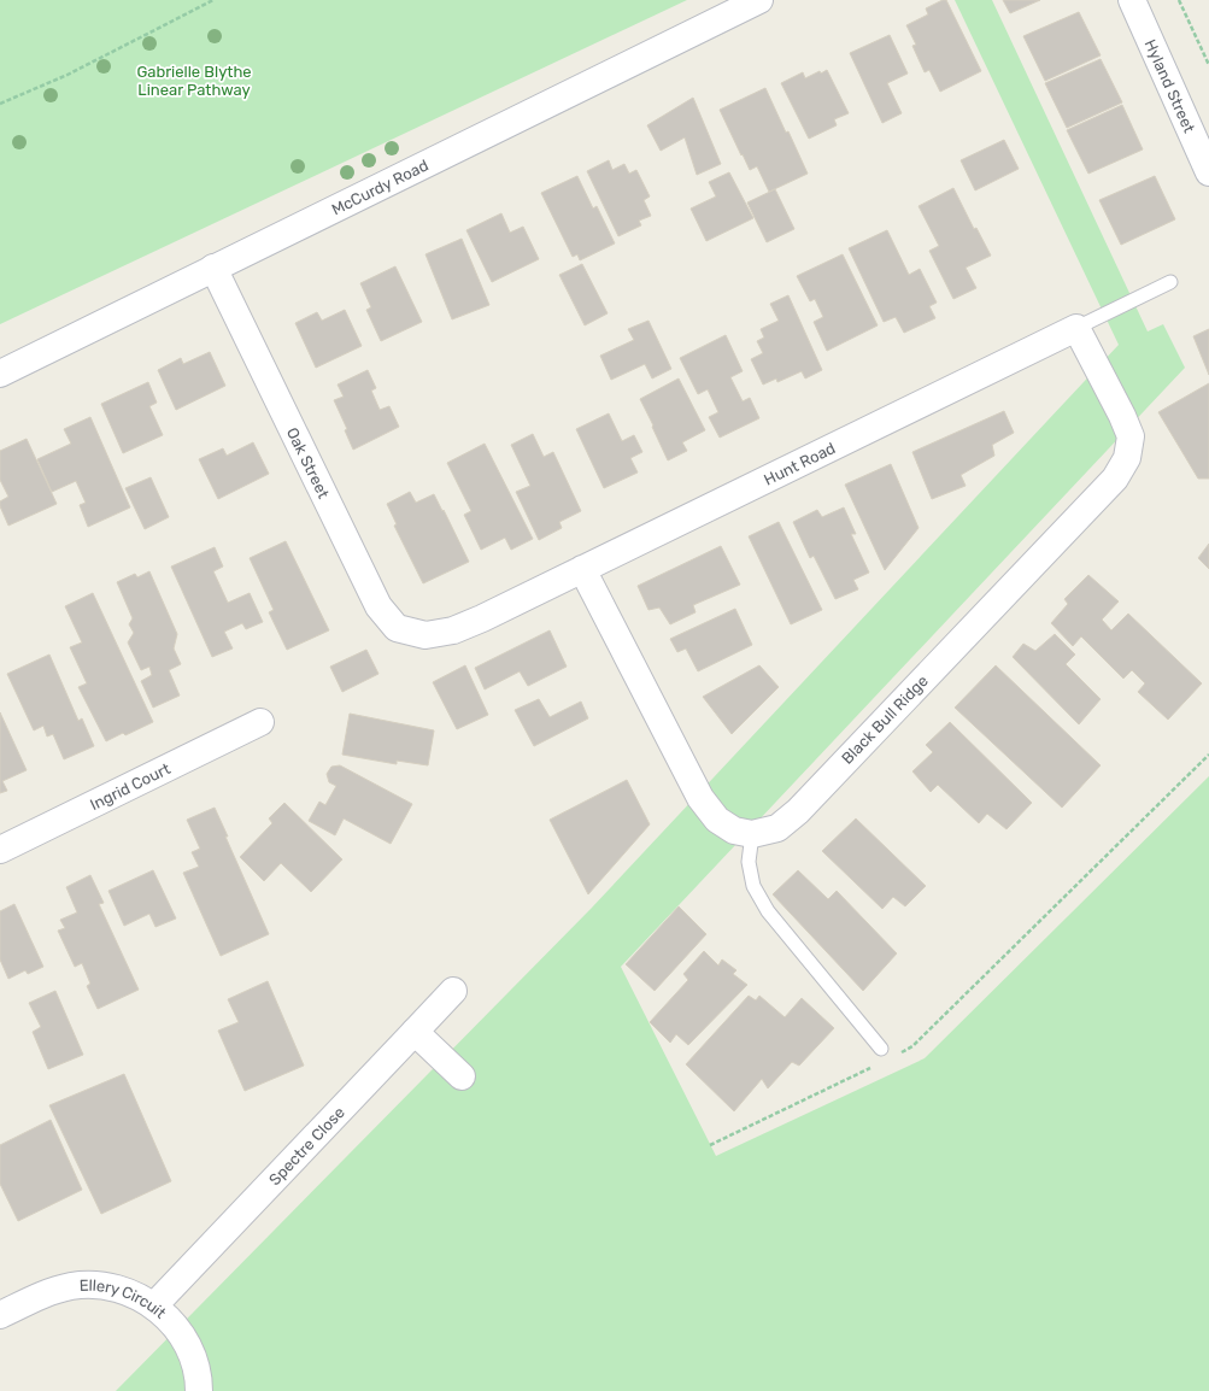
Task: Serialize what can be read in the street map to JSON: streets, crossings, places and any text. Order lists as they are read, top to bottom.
{
  "streets": {
    "street": [
      "Hyland Street",
      "McCurdy Road",
      "Oak Street",
      "Hunt Road",
      "Black Bull Ridge",
      "Ingrid Court",
      "Spectre Close",
      "Ellery Circuit"
    ]
  },
  "crossings": [
    ["McCurdy Road", "Oak Street"],
    ["Oak Street", "Hunt Road"],
    ["Hunt Road", "Black Bull Ridge"],
    ["Spectre Close", "Ellery Circuit"]
  ],
  "parks": ["Gabrielle Blythe Linear Pathway"]
}
